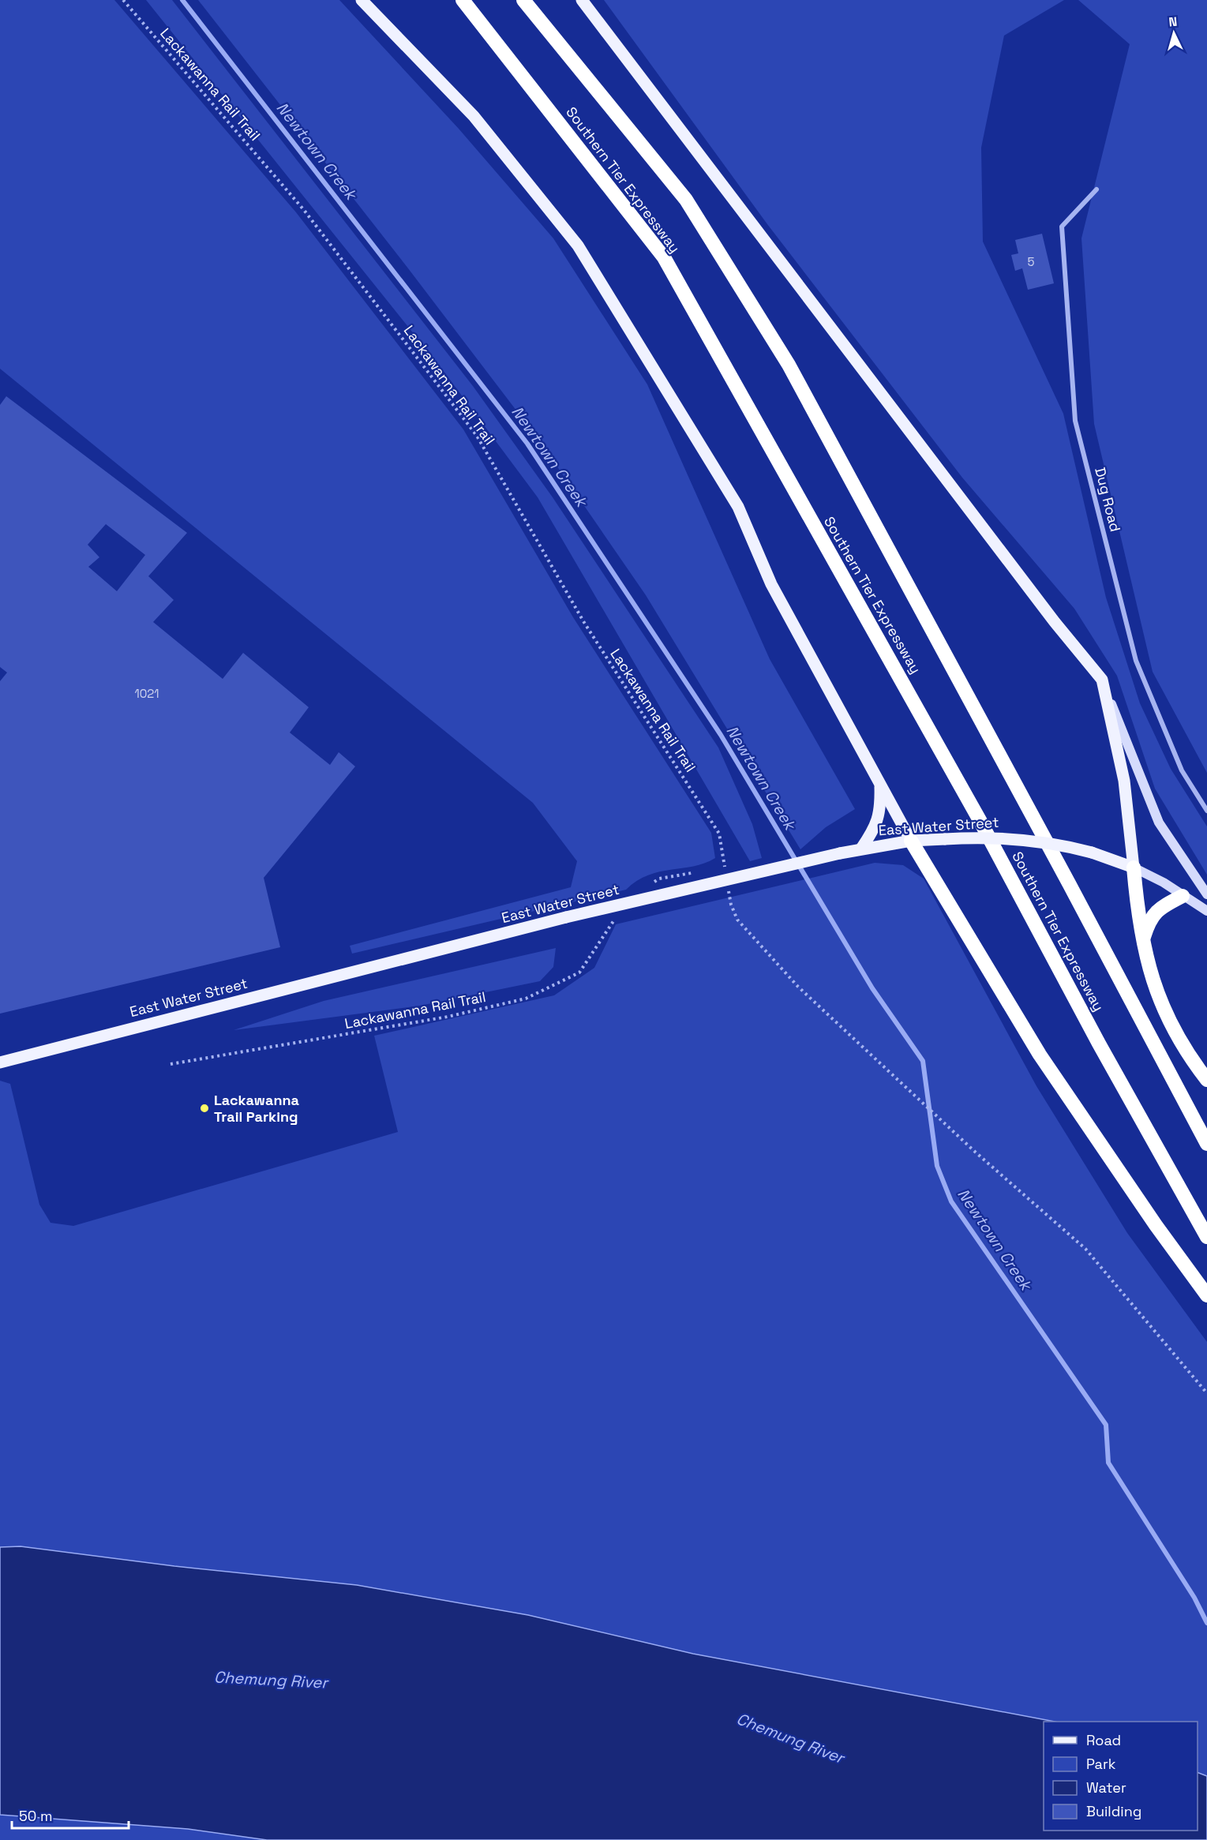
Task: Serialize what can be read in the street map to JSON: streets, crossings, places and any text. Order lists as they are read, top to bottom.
{
  "streets": {
    "highway": ["Southern Tier Expressway"],
    "main road": ["East Water Street"],
    "street": ["Dug Road"],
    "path": ["Lackawanna Rail Trail"]
  },
  "water": ["Newtown Creek", "Chemung River"],
  "places": ["Lackawanna Trail Parking"],
  "house_numbers": ["5", "1021"],
  "legend": [
    "Road",
    "Park",
    "Water",
    "Building"
  ],
  "scale_bar": "50 m",
  "north": "top"
}
